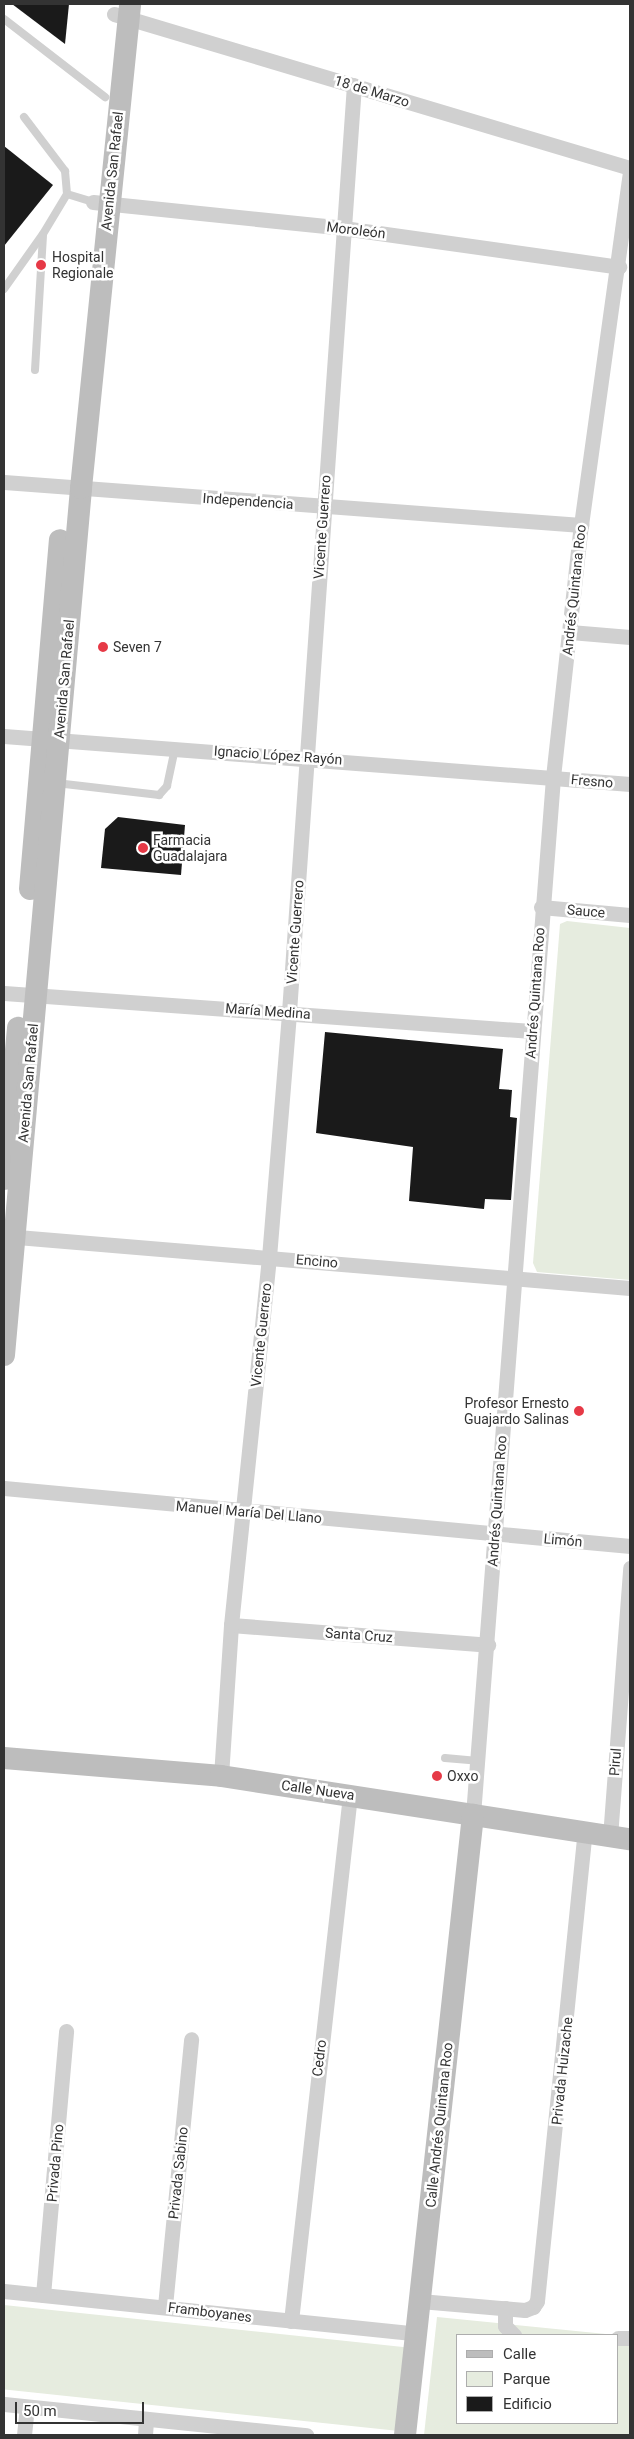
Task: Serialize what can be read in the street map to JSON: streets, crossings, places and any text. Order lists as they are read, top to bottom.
{
  "streets": {
    "street": [
      "18 de Marzo",
      "Avenida San Rafael",
      "Moroleón",
      "Independencia",
      "Vicente Guerrero",
      "Andrés Quintana Roo",
      "Ignacio López Rayón",
      "Fresno",
      "Sauce",
      "María Medina",
      "Encino",
      "Manuel María Del Llano",
      "Limón",
      "Santa Cruz",
      "Pirul",
      "Calle Nueva",
      "Cedro",
      "Privada Huizache",
      "Calle Andrés Quintana Roo",
      "Privada Pino",
      "Privada Sabino",
      "Framboyanes"
    ]
  },
  "crossings": [
    ["18 de Marzo", "Avenida San Rafael"],
    ["18 de Marzo", "Vicente Guerrero"],
    ["Avenida San Rafael", "Moroleón"],
    ["Avenida San Rafael", "Independencia"],
    ["Avenida San Rafael", "Ignacio López Rayón"],
    ["Avenida San Rafael", "María Medina"],
    ["Avenida San Rafael", "Encino"],
    ["Moroleón", "Vicente Guerrero"],
    ["Moroleón", "Andrés Quintana Roo"],
    ["Independencia", "Vicente Guerrero"],
    ["Independencia", "Andrés Quintana Roo"],
    ["Vicente Guerrero", "Ignacio López Rayón"],
    ["Vicente Guerrero", "María Medina"],
    ["Vicente Guerrero", "Encino"],
    ["Vicente Guerrero", "Manuel María Del Llano"],
    ["Vicente Guerrero", "Santa Cruz"],
    ["Vicente Guerrero", "Calle Nueva"],
    ["Andrés Quintana Roo", "Ignacio López Rayón"],
    ["Andrés Quintana Roo", "Fresno"],
    ["Andrés Quintana Roo", "Sauce"],
    ["Andrés Quintana Roo", "María Medina"],
    ["Andrés Quintana Roo", "Encino"],
    ["Andrés Quintana Roo", "Manuel María Del Llano"],
    ["Andrés Quintana Roo", "Limón"],
    ["Andrés Quintana Roo", "Santa Cruz"],
    ["Andrés Quintana Roo", "Calle Nueva"],
    ["Andrés Quintana Roo", "Calle Andrés Quintana Roo"],
    ["Ignacio López Rayón", "Fresno"],
    ["Manuel María Del Llano", "Limón"],
    ["Pirul", "Calle Nueva"],
    ["Calle Nueva", "Cedro"],
    ["Calle Nueva", "Privada Huizache"],
    ["Calle Nueva", "Calle Andrés Quintana Roo"],
    ["Cedro", "Framboyanes"],
    ["Calle Andrés Quintana Roo", "Framboyanes"],
    ["Privada Pino", "Framboyanes"],
    ["Privada Sabino", "Framboyanes"]
  ],
  "places": [
    "Hospital Regionale",
    "Seven 7",
    "Farmacia Guadalajara",
    "Profesor Ernesto Guajardo Salinas",
    "Oxxo"
  ],
  "legend": ["Calle", "Parque", "Edificio"],
  "scale_bar": "50 m"
}
